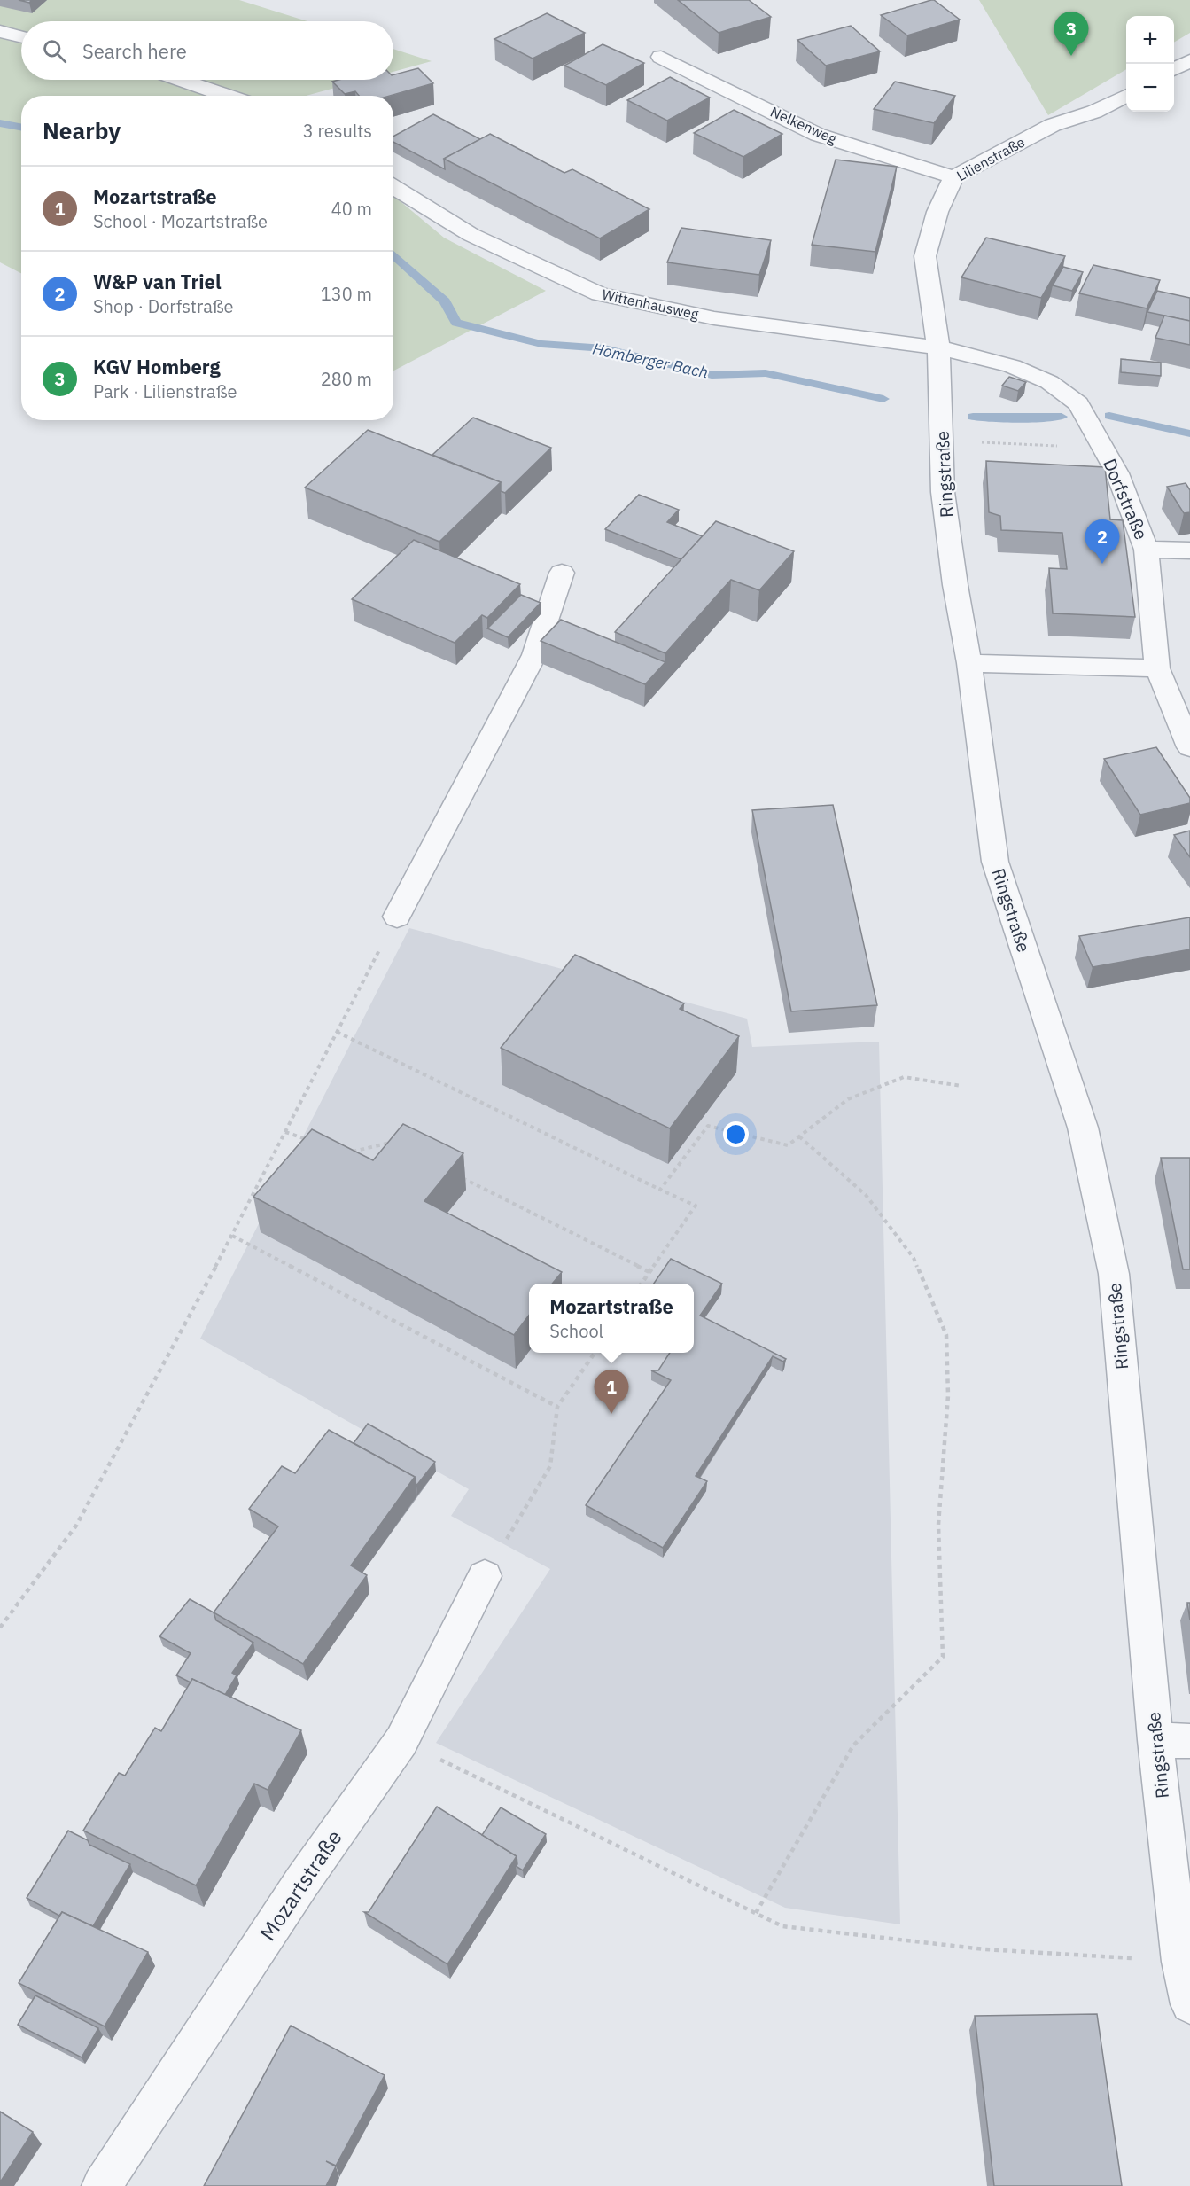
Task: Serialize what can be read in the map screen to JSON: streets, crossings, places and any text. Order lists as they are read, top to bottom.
{
  "streets": {
    "street": [
      "Nelkenweg",
      "Lilienstraße",
      "Wittenhausweg",
      "Ringstraße",
      "Dorfstraße",
      "Mozartstraße"
    ]
  },
  "crossings": [
    ["Nelkenweg", "Lilienstraße"],
    ["Lilienstraße", "Wittenhausweg"],
    ["Lilienstraße", "Ringstraße"],
    ["Lilienstraße", "Dorfstraße"],
    ["Wittenhausweg", "Ringstraße"],
    ["Wittenhausweg", "Dorfstraße"],
    ["Ringstraße", "Dorfstraße"]
  ],
  "water": ["Homberger Bach"],
  "page": {
    "pins": ["3", "2", "1"],
    "map_buttons": ["+", "−"],
    "search": "Search here",
    "heading": ["Nearby", "3 results"],
    "list": [
      {
        "mark": "1",
        "name": "Mozartstraße",
        "note": "School · Mozartstraße",
        "value": "40 m"
      },
      {
        "mark": "2",
        "name": "W&P van Triel",
        "note": "Shop · Dorfstraße",
        "value": "130 m"
      },
      {
        "mark": "3",
        "name": "KGV Homberg",
        "note": "Park · Lilienstraße",
        "value": "280 m"
      }
    ],
    "popup": ["Mozartstraße", "School"]
  }
}
